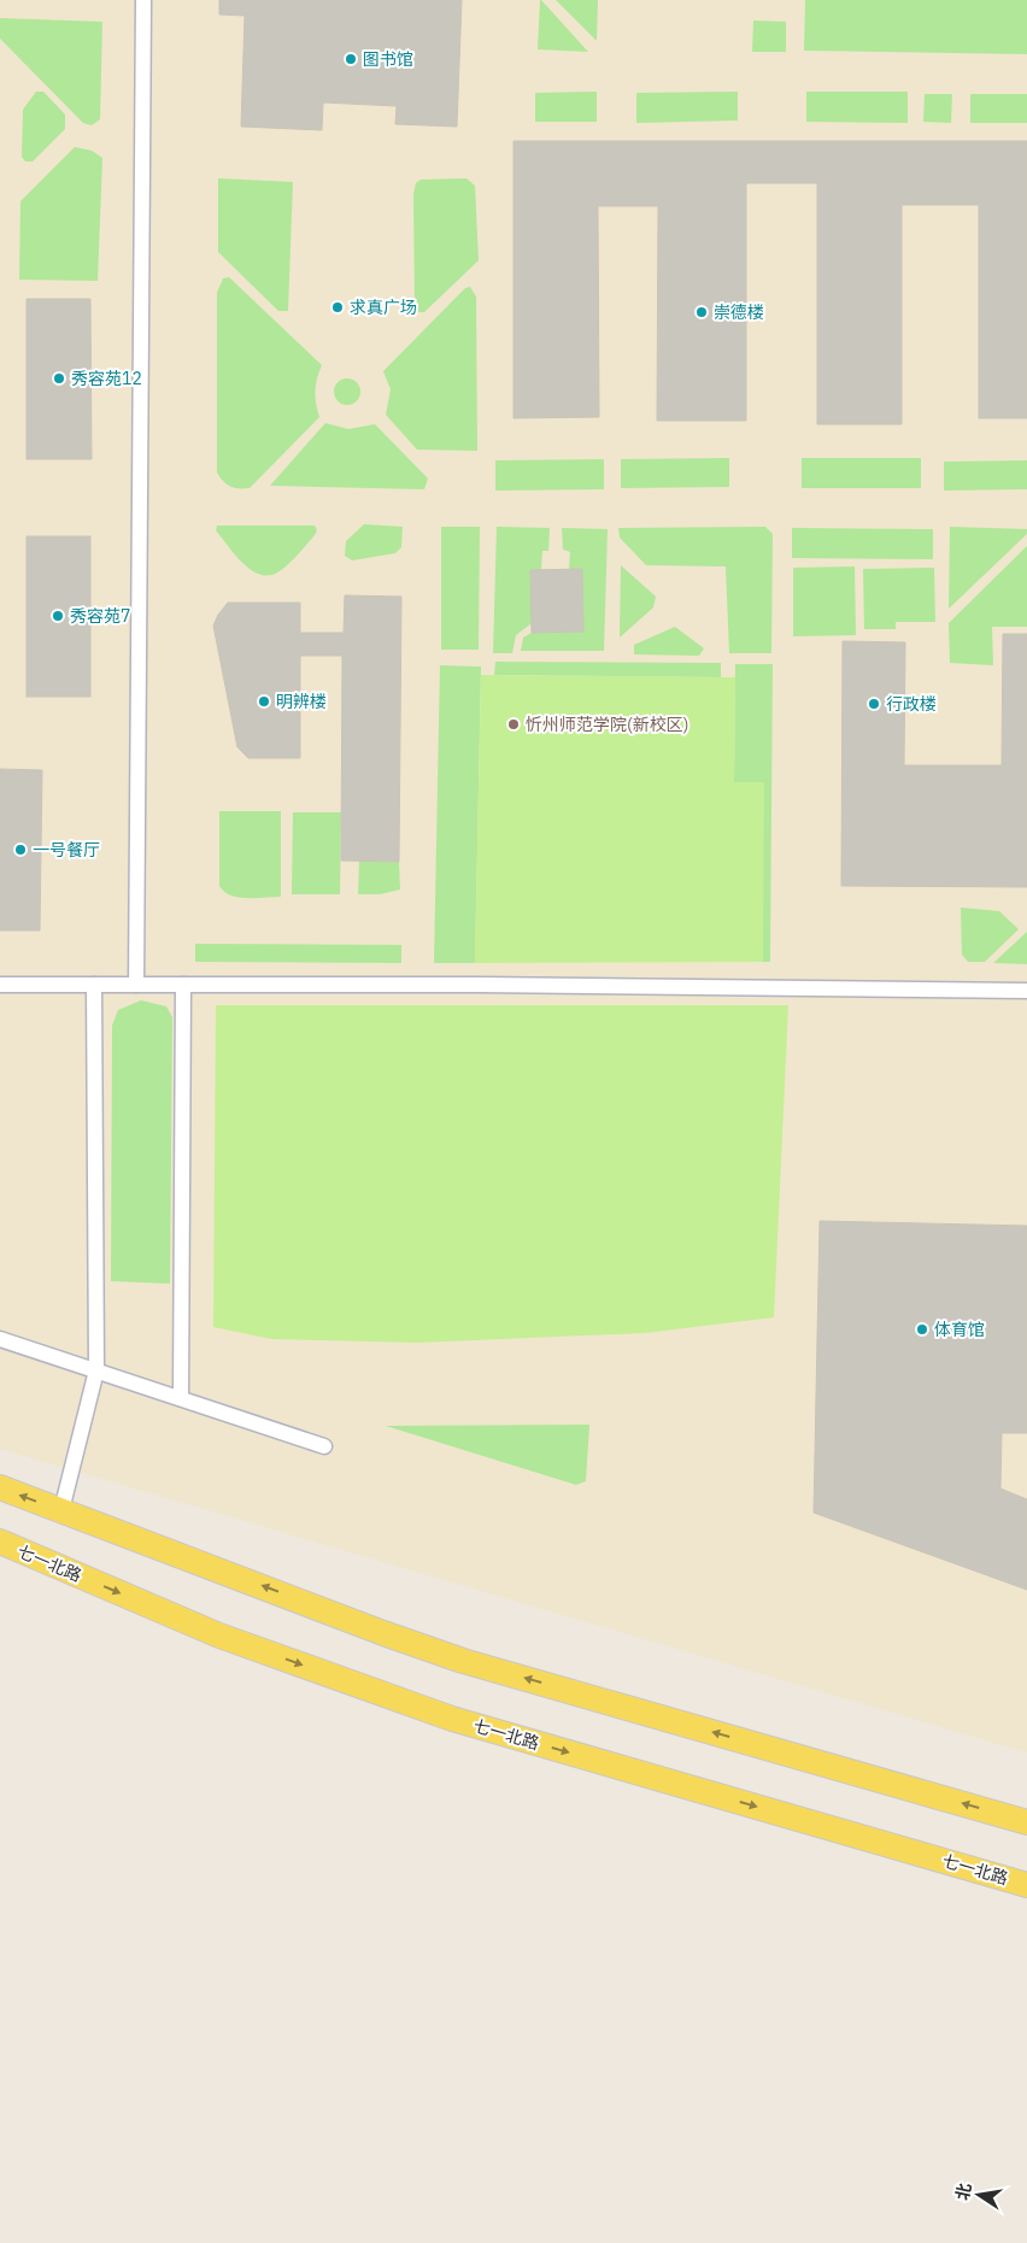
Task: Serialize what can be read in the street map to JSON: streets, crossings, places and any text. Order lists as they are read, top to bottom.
{
  "streets": {
    "main road": ["七一北路"]
  },
  "places": [
    "图书馆",
    "求真广场",
    "崇德楼",
    "秀容苑12",
    "秀容苑7",
    "明辨楼",
    "行政楼",
    "忻州师范学院(新校区)",
    "一号餐厅",
    "体育馆"
  ],
  "north": "left"
}
